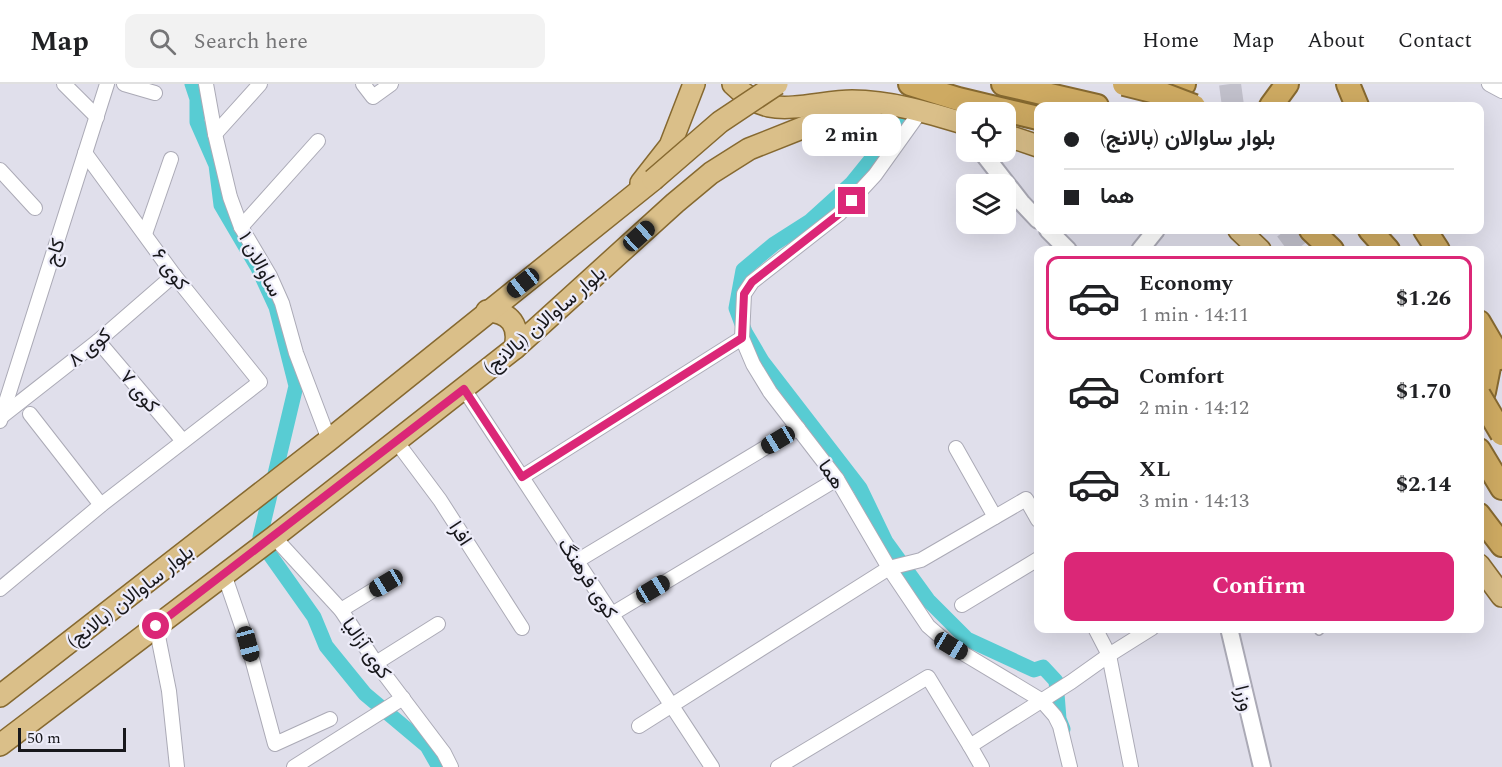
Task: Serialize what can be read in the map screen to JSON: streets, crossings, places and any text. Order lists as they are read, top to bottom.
{
  "streets": {
    "main road": ["بلوار ساوالان (بالانج)"],
    "street": [
      "کاج",
      "ساوالان ۱",
      "کوی ۶",
      "کوی ۸",
      "کوی ۷",
      "هما",
      "افرا",
      "کوی فرهنگ",
      "کوی آزالیا",
      "وزرا"
    ]
  },
  "crossings": [
    ["کاج", "کوی ۶"],
    ["کاج", "کوی ۸"],
    ["ساوالان ۱", "بلوار ساوالان (بالانج)"],
    ["کوی ۶", "کوی ۸"],
    ["کوی ۶", "کوی ۷"],
    ["بلوار ساوالان (بالانج)", "افرا"],
    ["بلوار ساوالان (بالانج)", "کوی فرهنگ"],
    ["بلوار ساوالان (بالانج)", "کوی آزالیا"],
    ["کوی ۸", "کوی ۷"]
  ],
  "scale_bar": "50 m",
  "page": {
    "header": "Map",
    "search": "Search here",
    "nav": [
      "Home",
      "Map",
      "About",
      "Contact"
    ],
    "banner": ["بلوار ساوالان (بالانج)", "هما"],
    "bubble": "2 min",
    "list": [
      {
        "name": "Economy",
        "note": "1 min · 14:11",
        "value": "$1.26"
      },
      {
        "name": "Comfort",
        "note": "2 min · 14:12",
        "value": "$1.70"
      },
      {
        "name": "XL",
        "note": "3 min · 14:13",
        "value": "$2.14"
      }
    ],
    "buttons": "Confirm",
    "scale": "50 m"
  }
}
